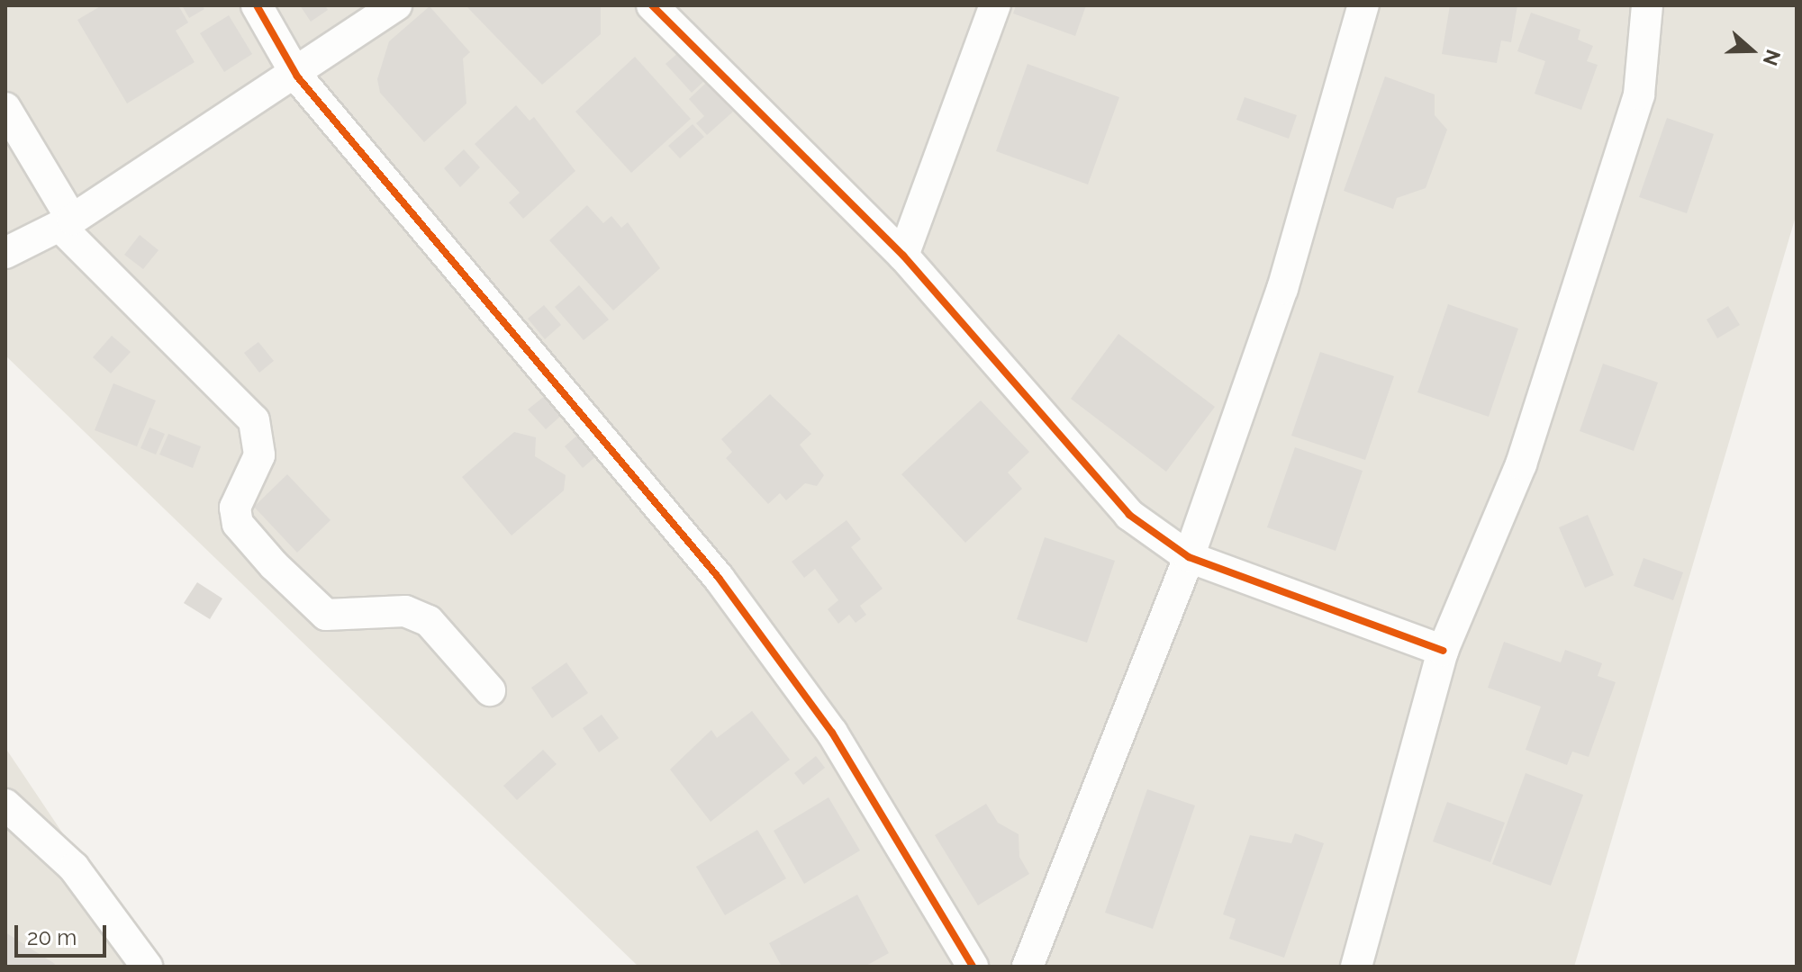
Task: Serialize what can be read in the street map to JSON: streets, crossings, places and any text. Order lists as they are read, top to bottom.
{
  "scale_bar": "20 m",
  "north": "right"
}
